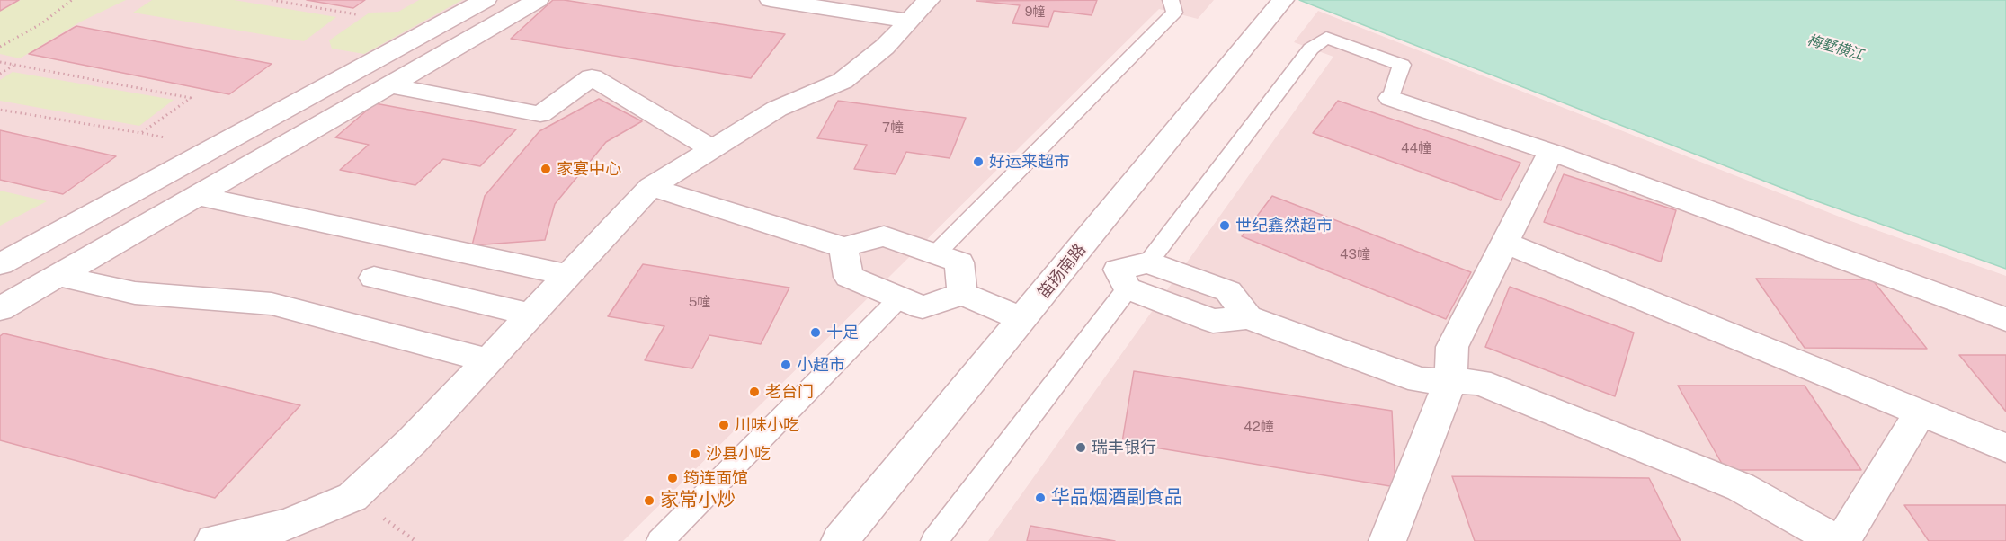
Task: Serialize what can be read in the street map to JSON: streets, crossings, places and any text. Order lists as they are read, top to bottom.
{
  "streets": {
    "street": ["笛扬南路"]
  },
  "water": ["梅墅横江"],
  "places": [
    "好运来超市",
    "家宴中心",
    "世纪鑫然超市",
    "十足",
    "小超市",
    "老台门",
    "川味小吃",
    "瑞丰银行",
    "沙县小吃",
    "筠连面馆",
    "华品烟酒副食品",
    "家常小炒"
  ],
  "house_numbers": [
    "9幢",
    "7幢",
    "44幢",
    "43幢",
    "5幢",
    "42幢"
  ]
}
